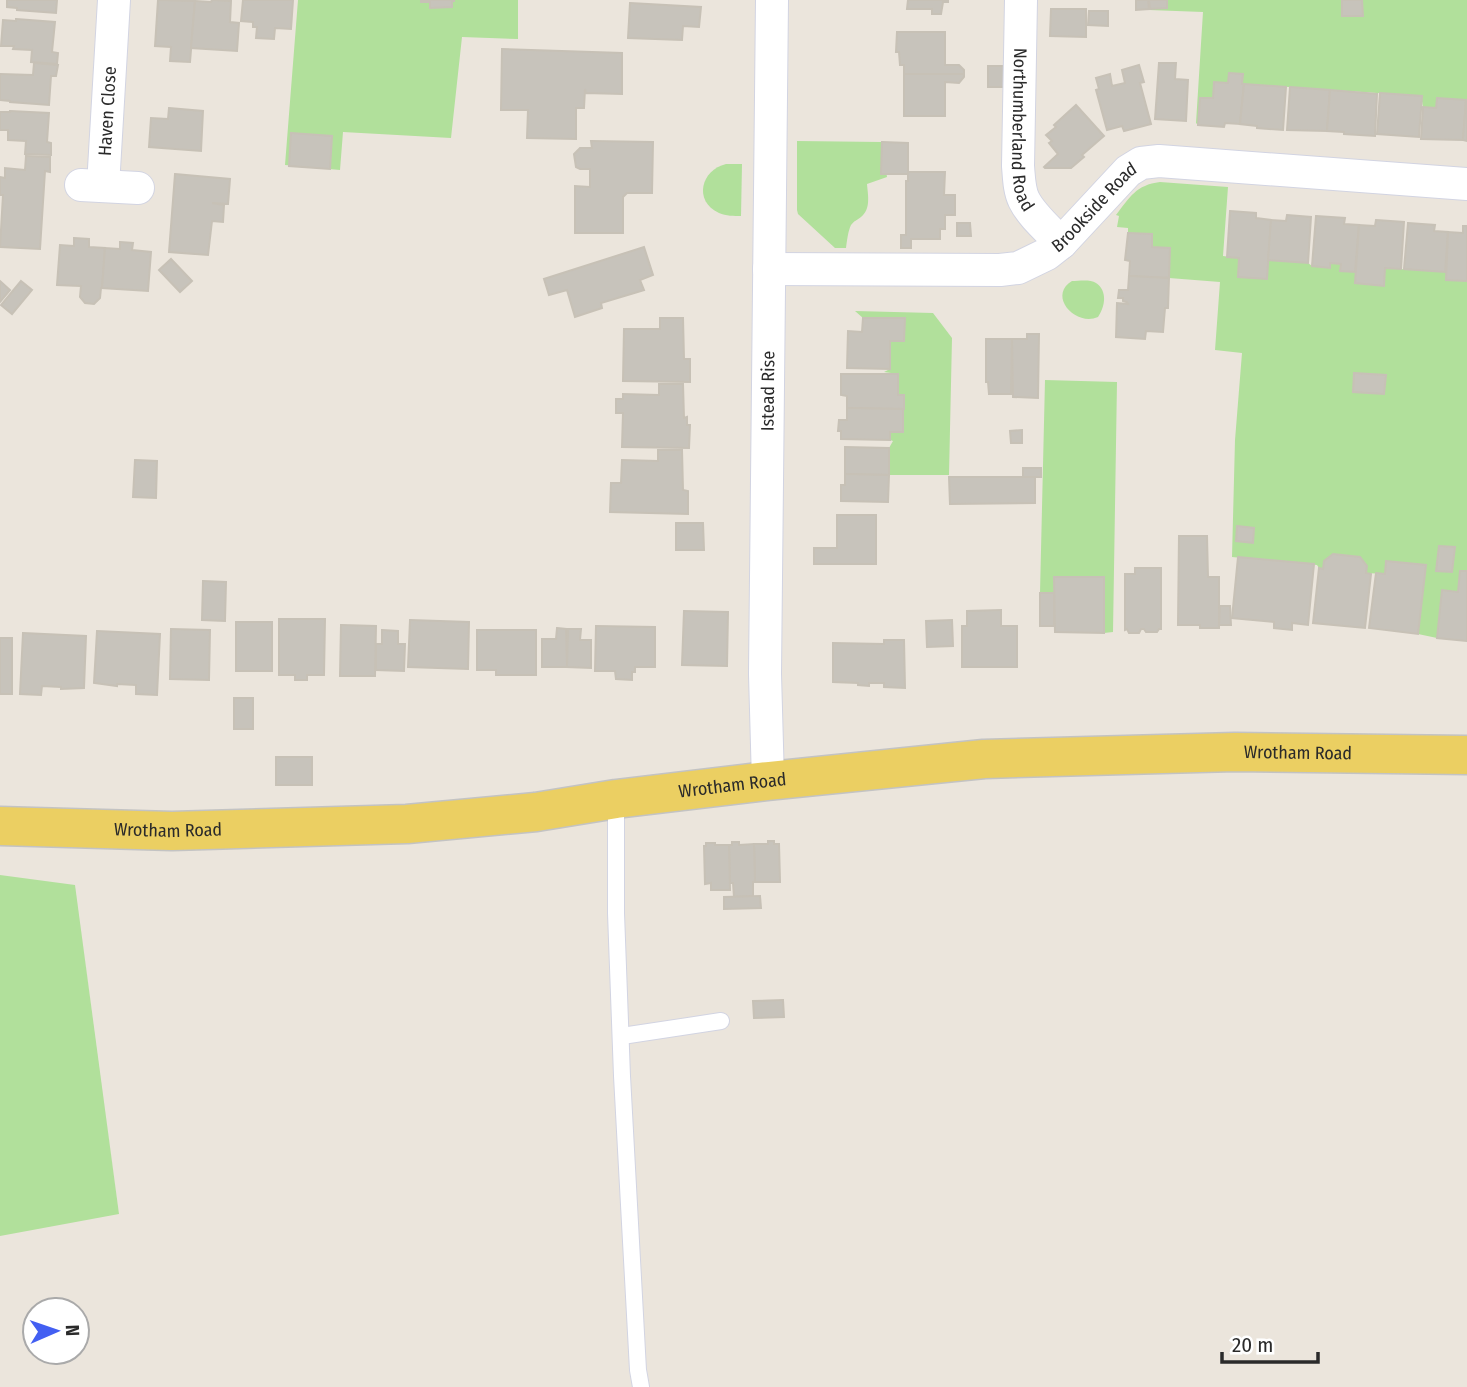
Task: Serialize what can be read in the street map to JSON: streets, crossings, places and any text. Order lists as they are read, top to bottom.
{
  "streets": {
    "main road": ["Wrotham Road"],
    "street": [
      "Haven Close",
      "Northumberland Road",
      "Brookside Road",
      "Istead Rise"
    ]
  },
  "crossings": [
    ["Northumberland Road", "Brookside Road"],
    ["Brookside Road", "Istead Rise"],
    ["Istead Rise", "Wrotham Road"]
  ],
  "scale_bar": "20 m",
  "north": "right"
}
